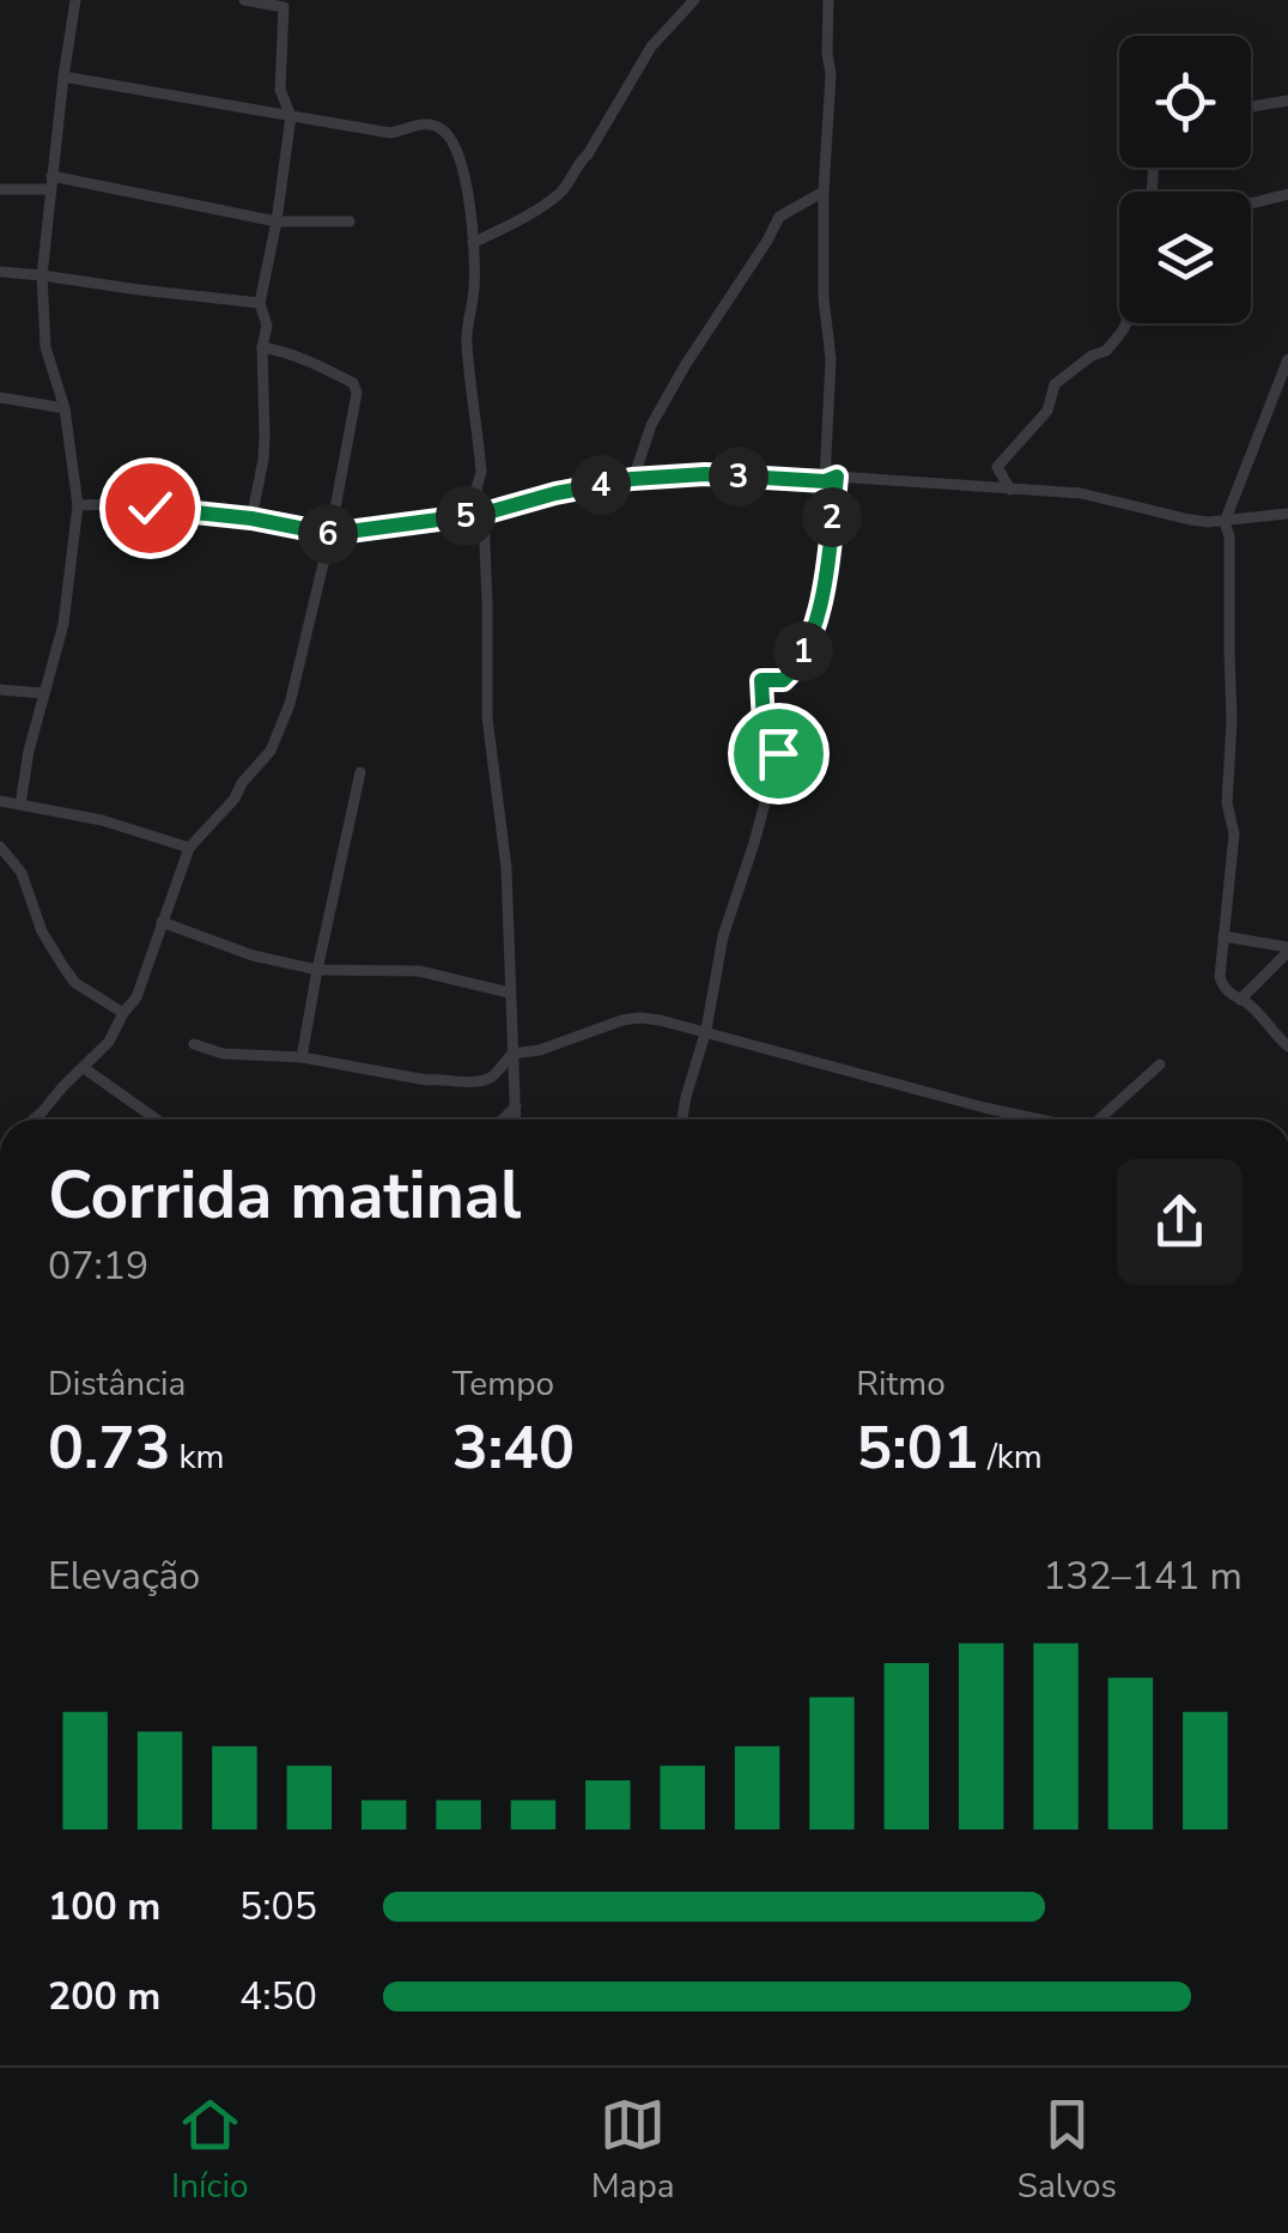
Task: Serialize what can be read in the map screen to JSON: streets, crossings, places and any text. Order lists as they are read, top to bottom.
{
  "page": {
    "pins": [
      "3",
      "4",
      "5",
      "2",
      "6",
      "1"
    ],
    "heading": ["Corrida matinal", "07:19"],
    "stats": [
      ["Distância", "0.73 km"],
      ["Tempo", "3:40"],
      ["Ritmo", "5:01 /km"]
    ],
    "chart": ["Elevação", "132–141 m"],
    "list": [
      {
        "name": "100 m",
        "note": "5:05"
      },
      {
        "name": "200 m",
        "note": "4:50"
      }
    ],
    "tabs": ["Início", "Mapa", "Salvos"]
  }
}
